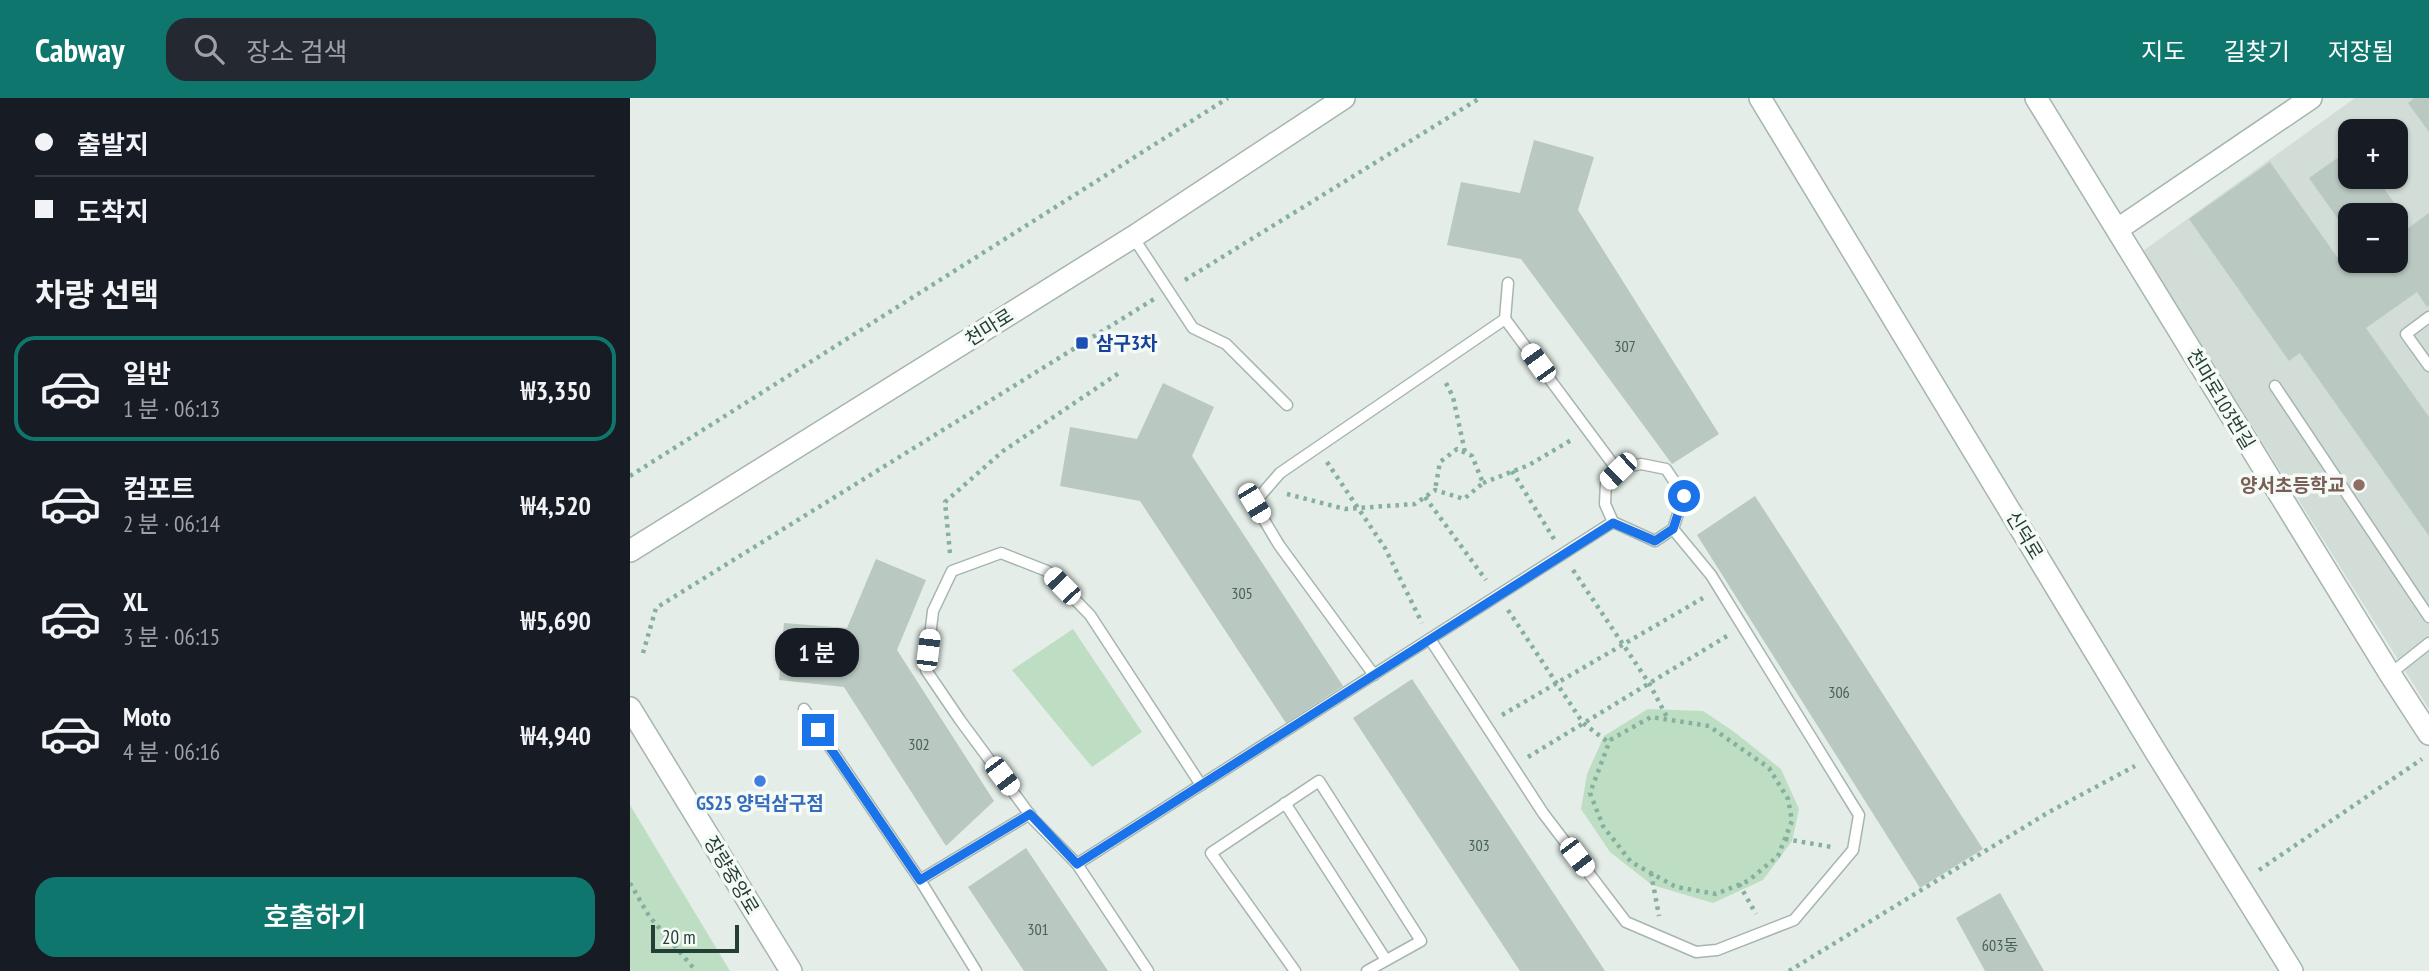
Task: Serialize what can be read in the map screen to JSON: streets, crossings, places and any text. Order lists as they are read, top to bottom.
{
  "streets": {
    "street": [
      "천마로",
      "천마로103번길",
      "신덕로",
      "장량중앙로"
    ]
  },
  "places": {
    "transit": ["삼구3차"],
    "other": ["양서초등학교", "GS25 양덕삼구점"]
  },
  "house_numbers": [
    "307",
    "305",
    "306",
    "302",
    "303",
    "301",
    "603동"
  ],
  "scale_bar": "20 m",
  "page": {
    "header": "Cabway",
    "search": "장소 검색",
    "nav": ["지도", "길찾기", "저장됨"],
    "banner": ["출발지", "도착지"],
    "map_buttons": ["+", "−"],
    "heading": "차량 선택",
    "list": [
      {
        "name": "일반",
        "note": "1 분 · 06:13",
        "value": "₩3,350"
      },
      {
        "name": "컴포트",
        "note": "2 분 · 06:14",
        "value": "₩4,520"
      },
      {
        "name": "XL",
        "note": "3 분 · 06:15",
        "value": "₩5,690"
      },
      {
        "name": "Moto",
        "note": "4 분 · 06:16",
        "value": "₩4,940"
      }
    ],
    "bubble": "1 분",
    "buttons": "호출하기",
    "scale": "20 m"
  }
}
